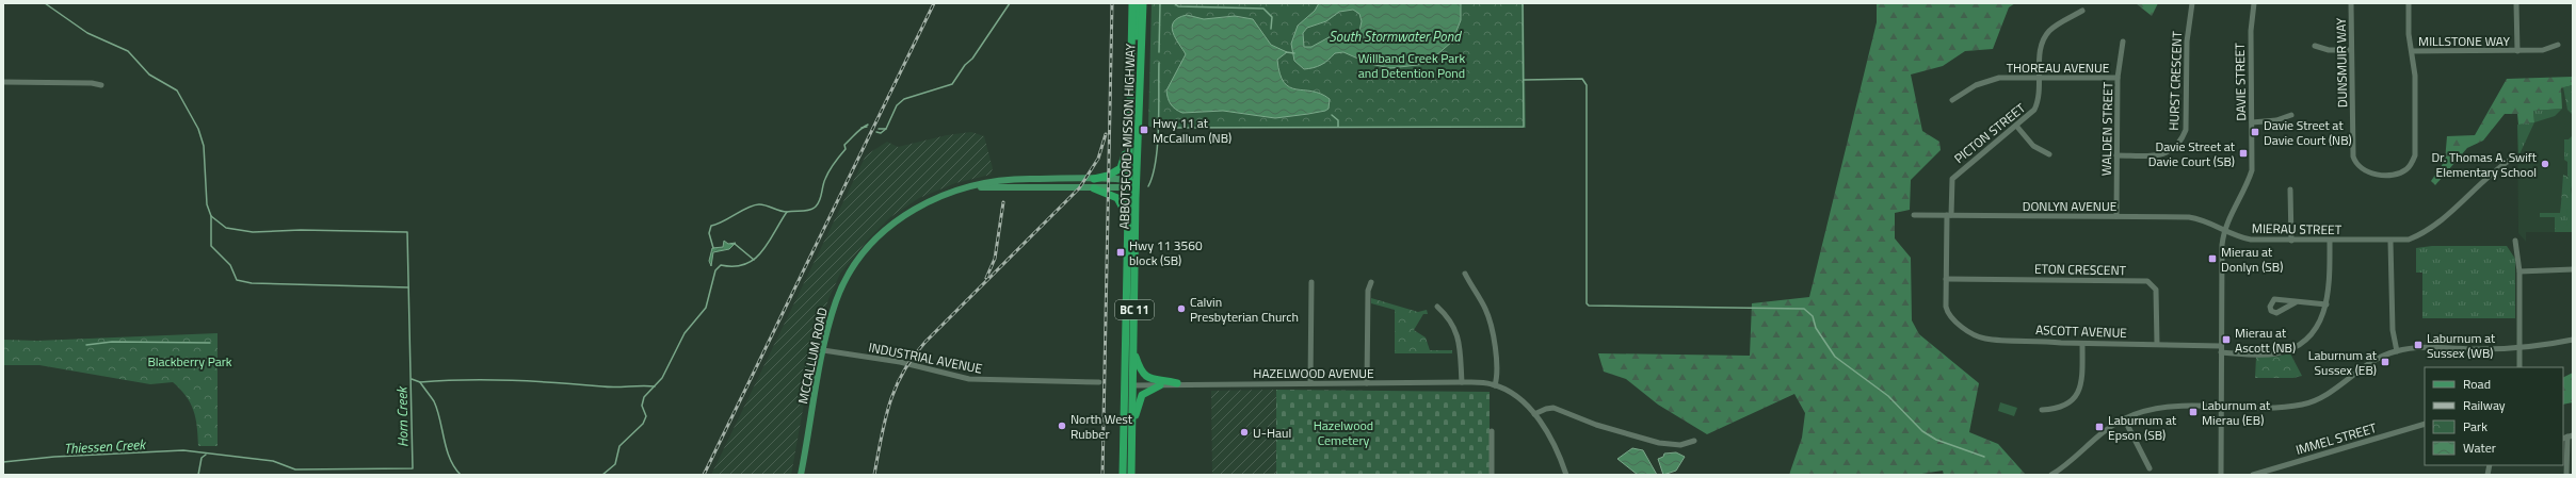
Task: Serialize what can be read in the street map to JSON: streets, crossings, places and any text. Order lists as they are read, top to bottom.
{
  "streets": {
    "highway": ["ABBOTSFORD-MISSION HIGHWAY", "BC 11"],
    "main road": ["MCCALLUM ROAD"],
    "street": [
      "MILLSTONE WAY",
      "DUNSMUIR WAY",
      "THOREAU AVENUE",
      "HURST CRESCENT",
      "DAVIE STREET",
      "WALDEN STREET",
      "PICTON STREET",
      "DONLYN AVENUE",
      "MIERAU STREET",
      "ETON CRESCENT",
      "ASCOTT AVENUE",
      "INDUSTRIAL AVENUE",
      "HAZELWOOD AVENUE",
      "IMMEL STREET"
    ]
  },
  "crossings": [
    ["MILLSTONE WAY", "DUNSMUIR WAY"],
    ["THOREAU AVENUE", "WALDEN STREET"],
    ["THOREAU AVENUE", "PICTON STREET"],
    ["HURST CRESCENT", "WALDEN STREET"],
    ["DAVIE STREET", "DONLYN AVENUE"],
    ["DAVIE STREET", "MIERAU STREET"],
    ["WALDEN STREET", "DONLYN AVENUE"],
    ["PICTON STREET", "DONLYN AVENUE"],
    ["PICTON STREET", "ETON CRESCENT"],
    ["PICTON STREET", "ASCOTT AVENUE"],
    ["ABBOTSFORD-MISSION HIGHWAY", "MCCALLUM ROAD"],
    ["ABBOTSFORD-MISSION HIGHWAY", "HAZELWOOD AVENUE"],
    ["DONLYN AVENUE", "MIERAU STREET"],
    ["ETON CRESCENT", "ASCOTT AVENUE"],
    ["MCCALLUM ROAD", "INDUSTRIAL AVENUE"]
  ],
  "water": ["South Stormwater Pond", "Horn Creek", "Thiessen Creek"],
  "parks": ["Willband Creek Park and Detention Pond", "Blackberry Park", "Hazelwood Cemetery"],
  "places": {
    "transit": [
      "Hwy 11 at McCallum (NB)",
      "Davie Street at Davie Court (NB)",
      "Davie Street at Davie Court (SB)",
      "Hwy 11 3560 block (SB)",
      "Mierau at Donlyn (SB)",
      "Mierau at Ascott (NB)",
      "Laburnum at Sussex (WB)",
      "Laburnum at Sussex (EB)",
      "Laburnum at Mierau (EB)",
      "Laburnum at Epson (SB)"
    ],
    "other": [
      "Dr. Thomas A. Swift Elementary School",
      "Calvin Presbyterian Church",
      "North West Rubber",
      "U-Haul"
    ]
  },
  "legend": [
    "Road",
    "Railway",
    "Park",
    "Water"
  ]
}
